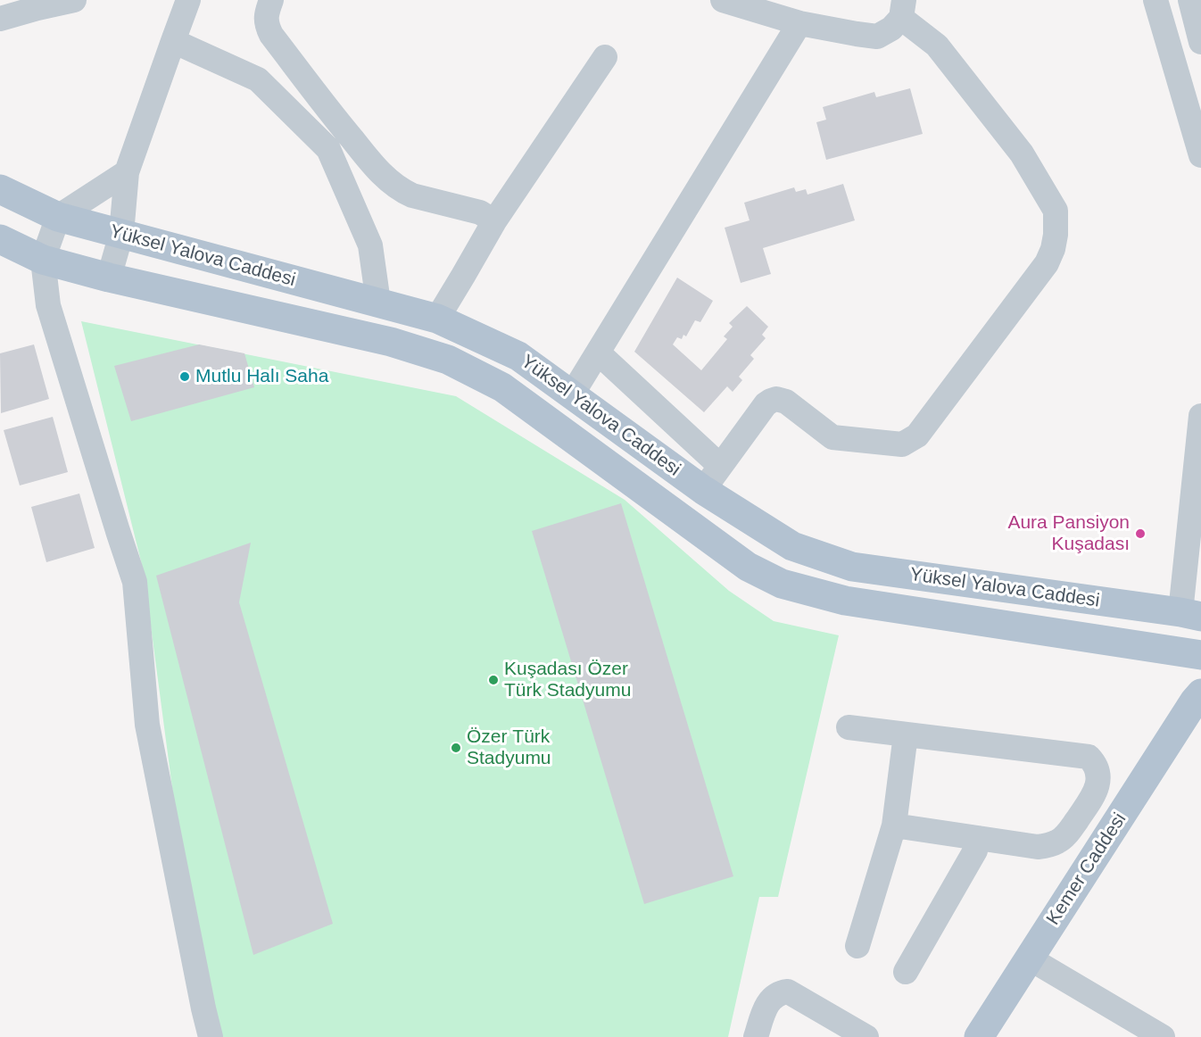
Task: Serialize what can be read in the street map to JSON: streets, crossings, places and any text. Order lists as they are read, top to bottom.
{
  "streets": {
    "main road": ["Yüksel Yalova Caddesi", "Kemer Caddesi"]
  },
  "crossings": [
    ["Yüksel Yalova Caddesi", "Kemer Caddesi"]
  ],
  "places": [
    "Mutlu Halı Saha",
    "Aura Pansiyon Kuşadası",
    "Kuşadası Özer Türk Stadyumu",
    "Özer Türk Stadyumu"
  ]
}
